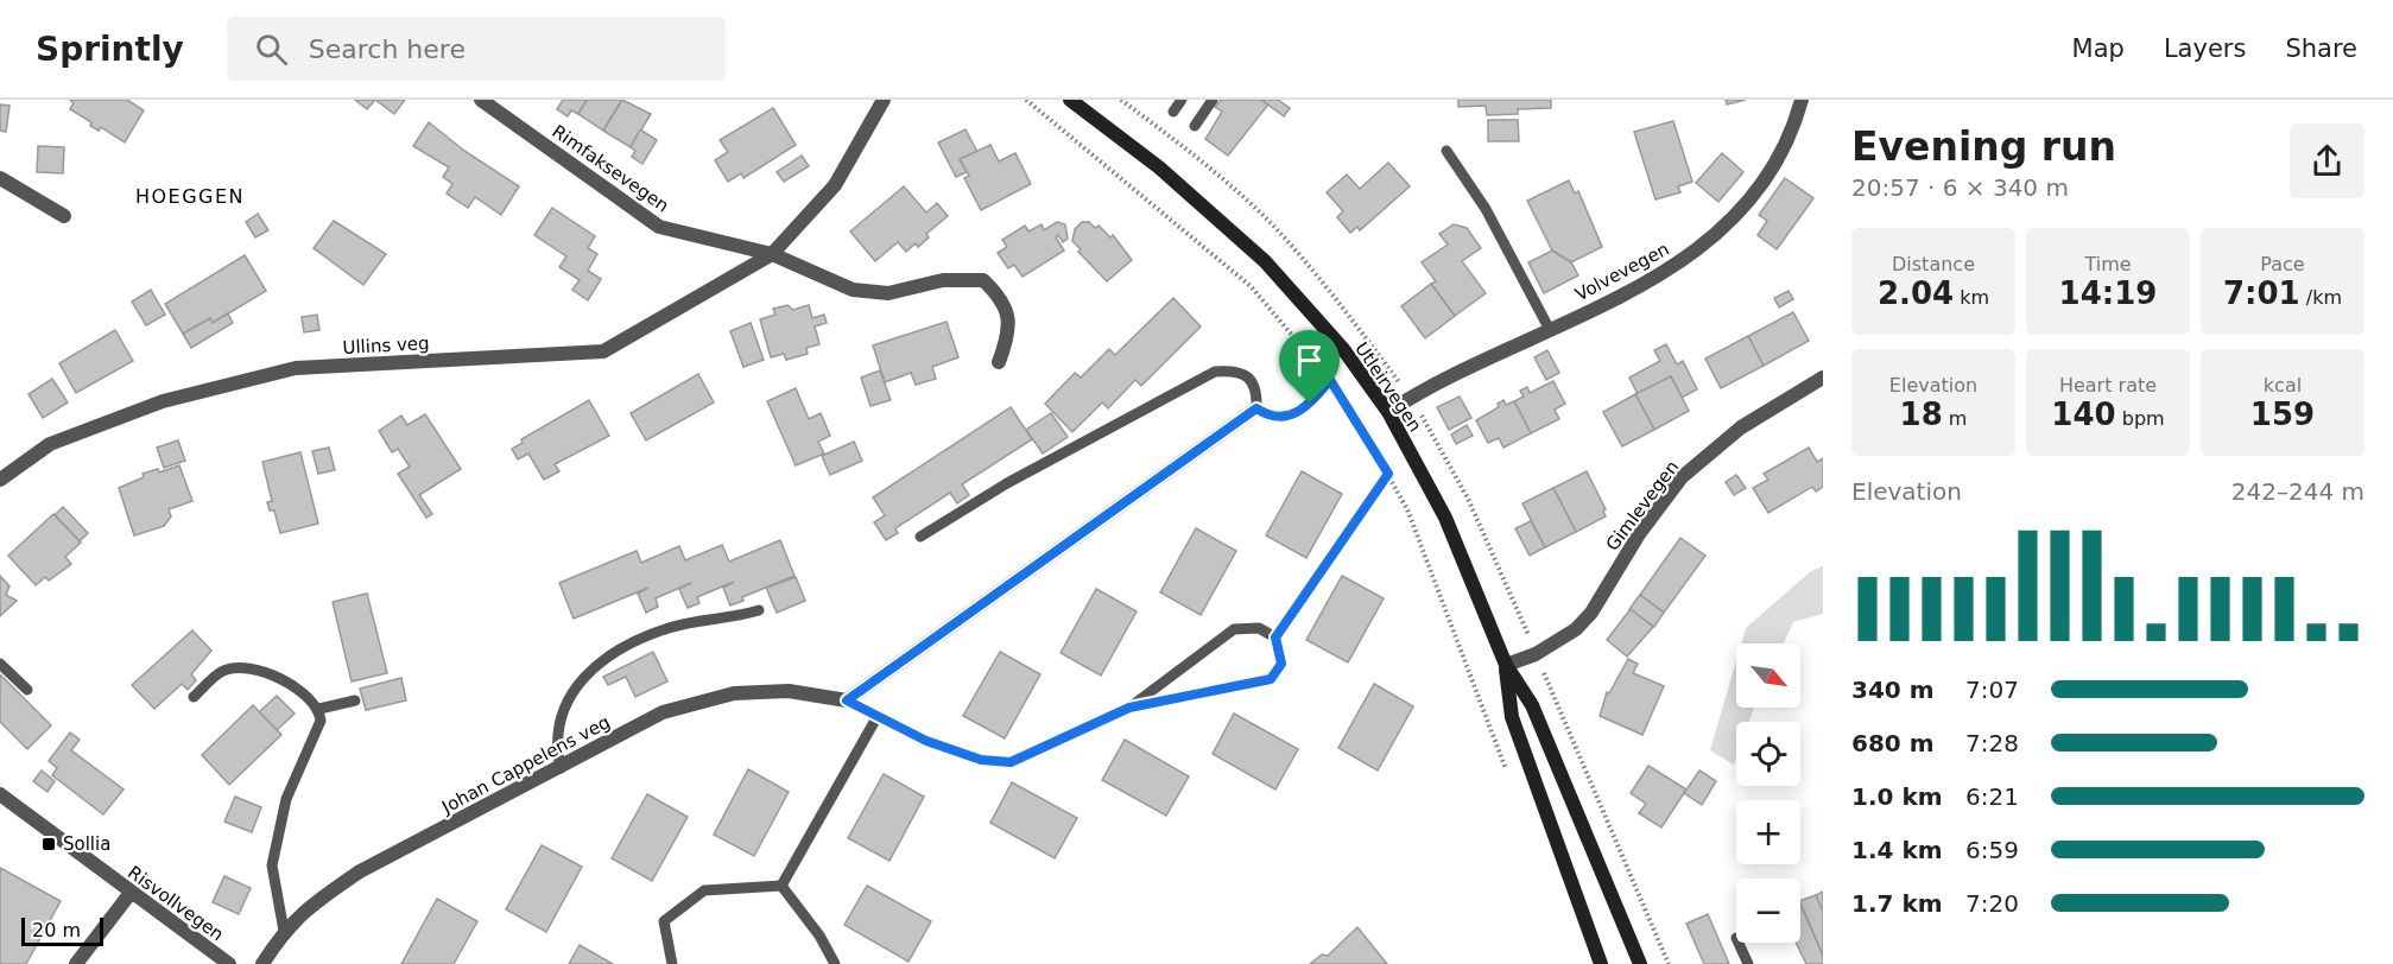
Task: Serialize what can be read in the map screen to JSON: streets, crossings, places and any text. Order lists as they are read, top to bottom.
{
  "streets": {
    "main road": ["Utleirvegen"],
    "street": [
      "Rimfaksevegen",
      "Volvevegen",
      "Ullins veg",
      "Gimlevegen",
      "Johan Cappelens veg",
      "Risvollvegen"
    ]
  },
  "crossings": [
    ["Rimfaksevegen", "Ullins veg"],
    ["Volvevegen", "Utleirvegen"],
    ["Utleirvegen", "Gimlevegen"]
  ],
  "districts": ["HOEGGEN"],
  "places": {
    "transit": ["Sollia"]
  },
  "scale_bar": "20 m",
  "north": "bottom right",
  "page": {
    "header": "Sprintly",
    "search": "Search here",
    "nav": ["Map", "Layers", "Share"],
    "heading": ["Evening run", "20:57 · 6 × 340 m"],
    "stats": [
      ["Distance", "2.04 km"],
      ["Time", "14:19"],
      ["Pace", "7:01 /km"],
      ["Elevation", "18 m"],
      ["Heart rate", "140 bpm"],
      ["kcal", "159"]
    ],
    "chart": ["Elevation", "242–244 m"],
    "map_buttons": ["+", "−"],
    "list": [
      {
        "name": "340 m",
        "note": "7:07"
      },
      {
        "name": "680 m",
        "note": "7:28"
      },
      {
        "name": "1.0 km",
        "note": "6:21"
      },
      {
        "name": "1.4 km",
        "note": "6:59"
      },
      {
        "name": "1.7 km",
        "note": "7:20"
      }
    ],
    "scale": "20 m"
  }
}
